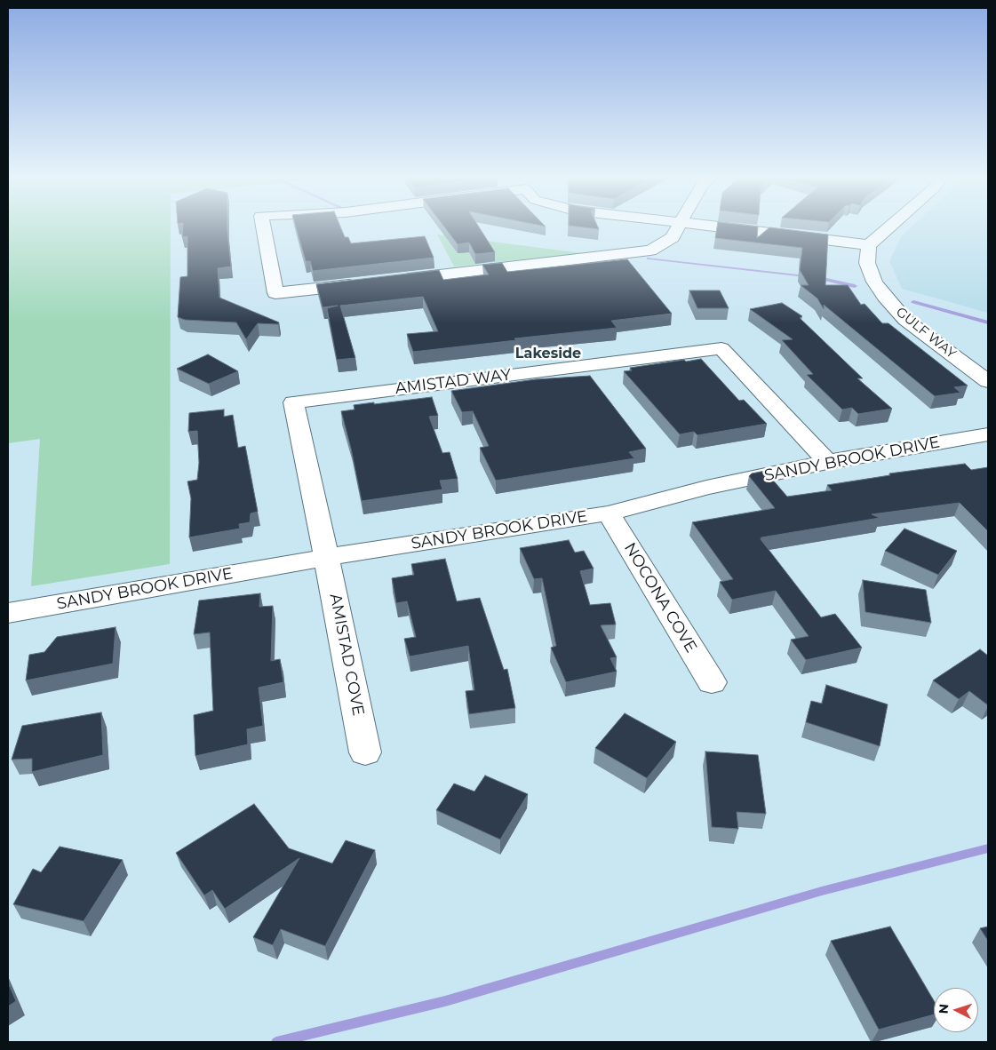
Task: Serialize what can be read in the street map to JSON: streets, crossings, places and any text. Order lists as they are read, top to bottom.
{
  "streets": {
    "street": [
      "GULF WAY",
      "AMISTAD WAY",
      "SANDY BROOK DRIVE",
      "NOCONA COVE",
      "AMISTAD COVE"
    ]
  },
  "crossings": [
    ["AMISTAD WAY", "SANDY BROOK DRIVE"],
    ["AMISTAD WAY", "AMISTAD COVE"],
    ["SANDY BROOK DRIVE", "NOCONA COVE"],
    ["SANDY BROOK DRIVE", "AMISTAD COVE"]
  ],
  "districts": ["Lakeside"],
  "north": "left"
}
